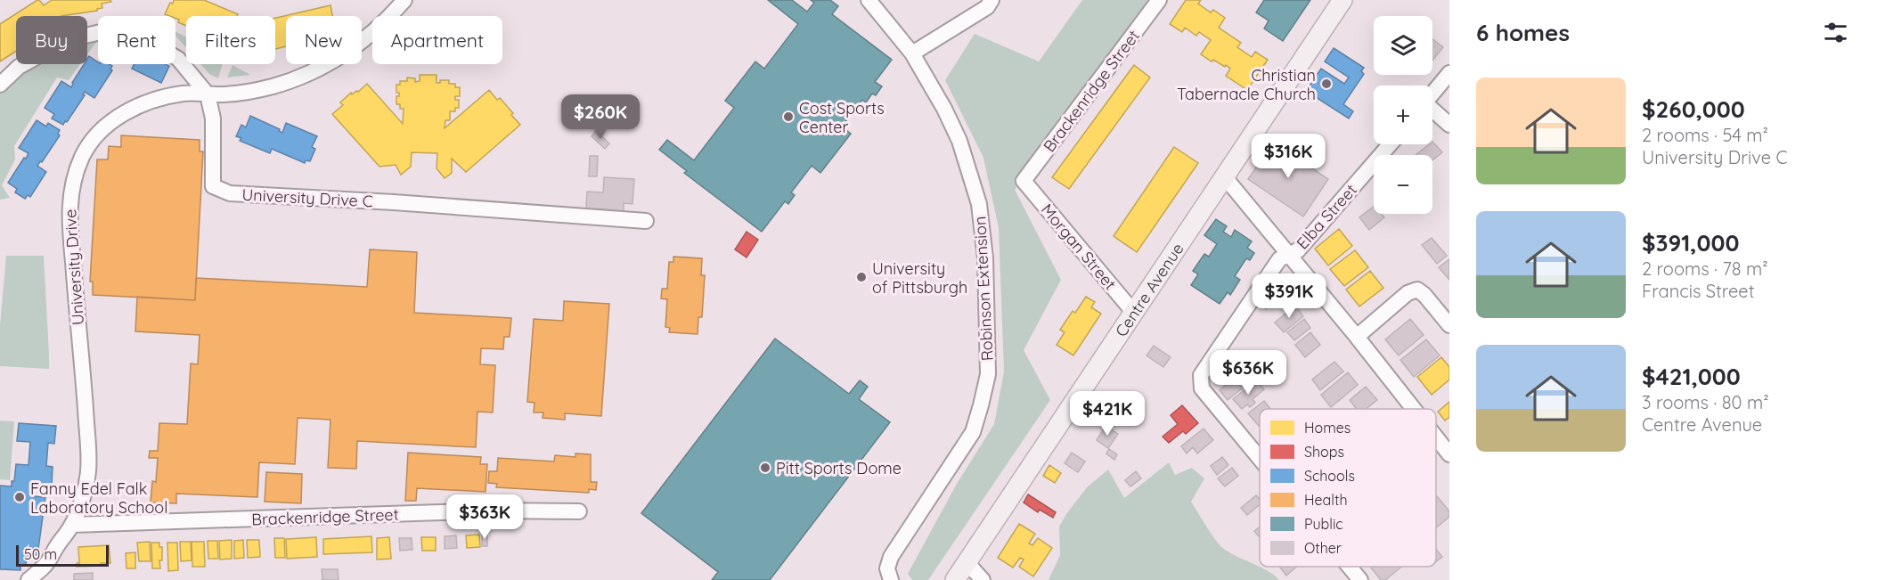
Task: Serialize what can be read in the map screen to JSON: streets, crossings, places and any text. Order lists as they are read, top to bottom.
{
  "streets": {
    "main road": ["Centre Avenue"],
    "street": [
      "Brackenridge Street",
      "University Drive C",
      "Elba Street",
      "Morgan Street",
      "University Drive",
      "Robinson Extension"
    ]
  },
  "crossings": [
    ["Brackenridge Street", "Morgan Street"],
    ["Brackenridge Street", "University Drive"],
    ["University Drive C", "University Drive"],
    ["Morgan Street", "Centre Avenue"]
  ],
  "places": [
    "Christian Tabernacle Church",
    "Cost Sports Center",
    "University of Pittsburgh",
    "Pitt Sports Dome",
    "Fanny Edel Falk Laboratory School"
  ],
  "legend": [
    "Homes",
    "Shops",
    "Schools",
    "Health",
    "Public",
    "Other"
  ],
  "scale_bar": "50 m",
  "page": {
    "heading": "6 homes",
    "map_buttons": ["+", "−"],
    "chip": [
      "Buy",
      "Rent",
      "Filters",
      "New",
      "Apartment"
    ],
    "list": [
      {
        "name": "$260,000",
        "note": "2 rooms · 54 m² · University Drive C"
      },
      {
        "name": "$391,000",
        "note": "2 rooms · 78 m² · Francis Street"
      },
      {
        "name": "$421,000",
        "note": "3 rooms · 80 m² · Centre Avenue"
      }
    ],
    "price": [
      "$260K",
      "$316K",
      "$391K",
      "$636K",
      "$421K",
      "$363K"
    ],
    "scale": "50 m"
  }
}
